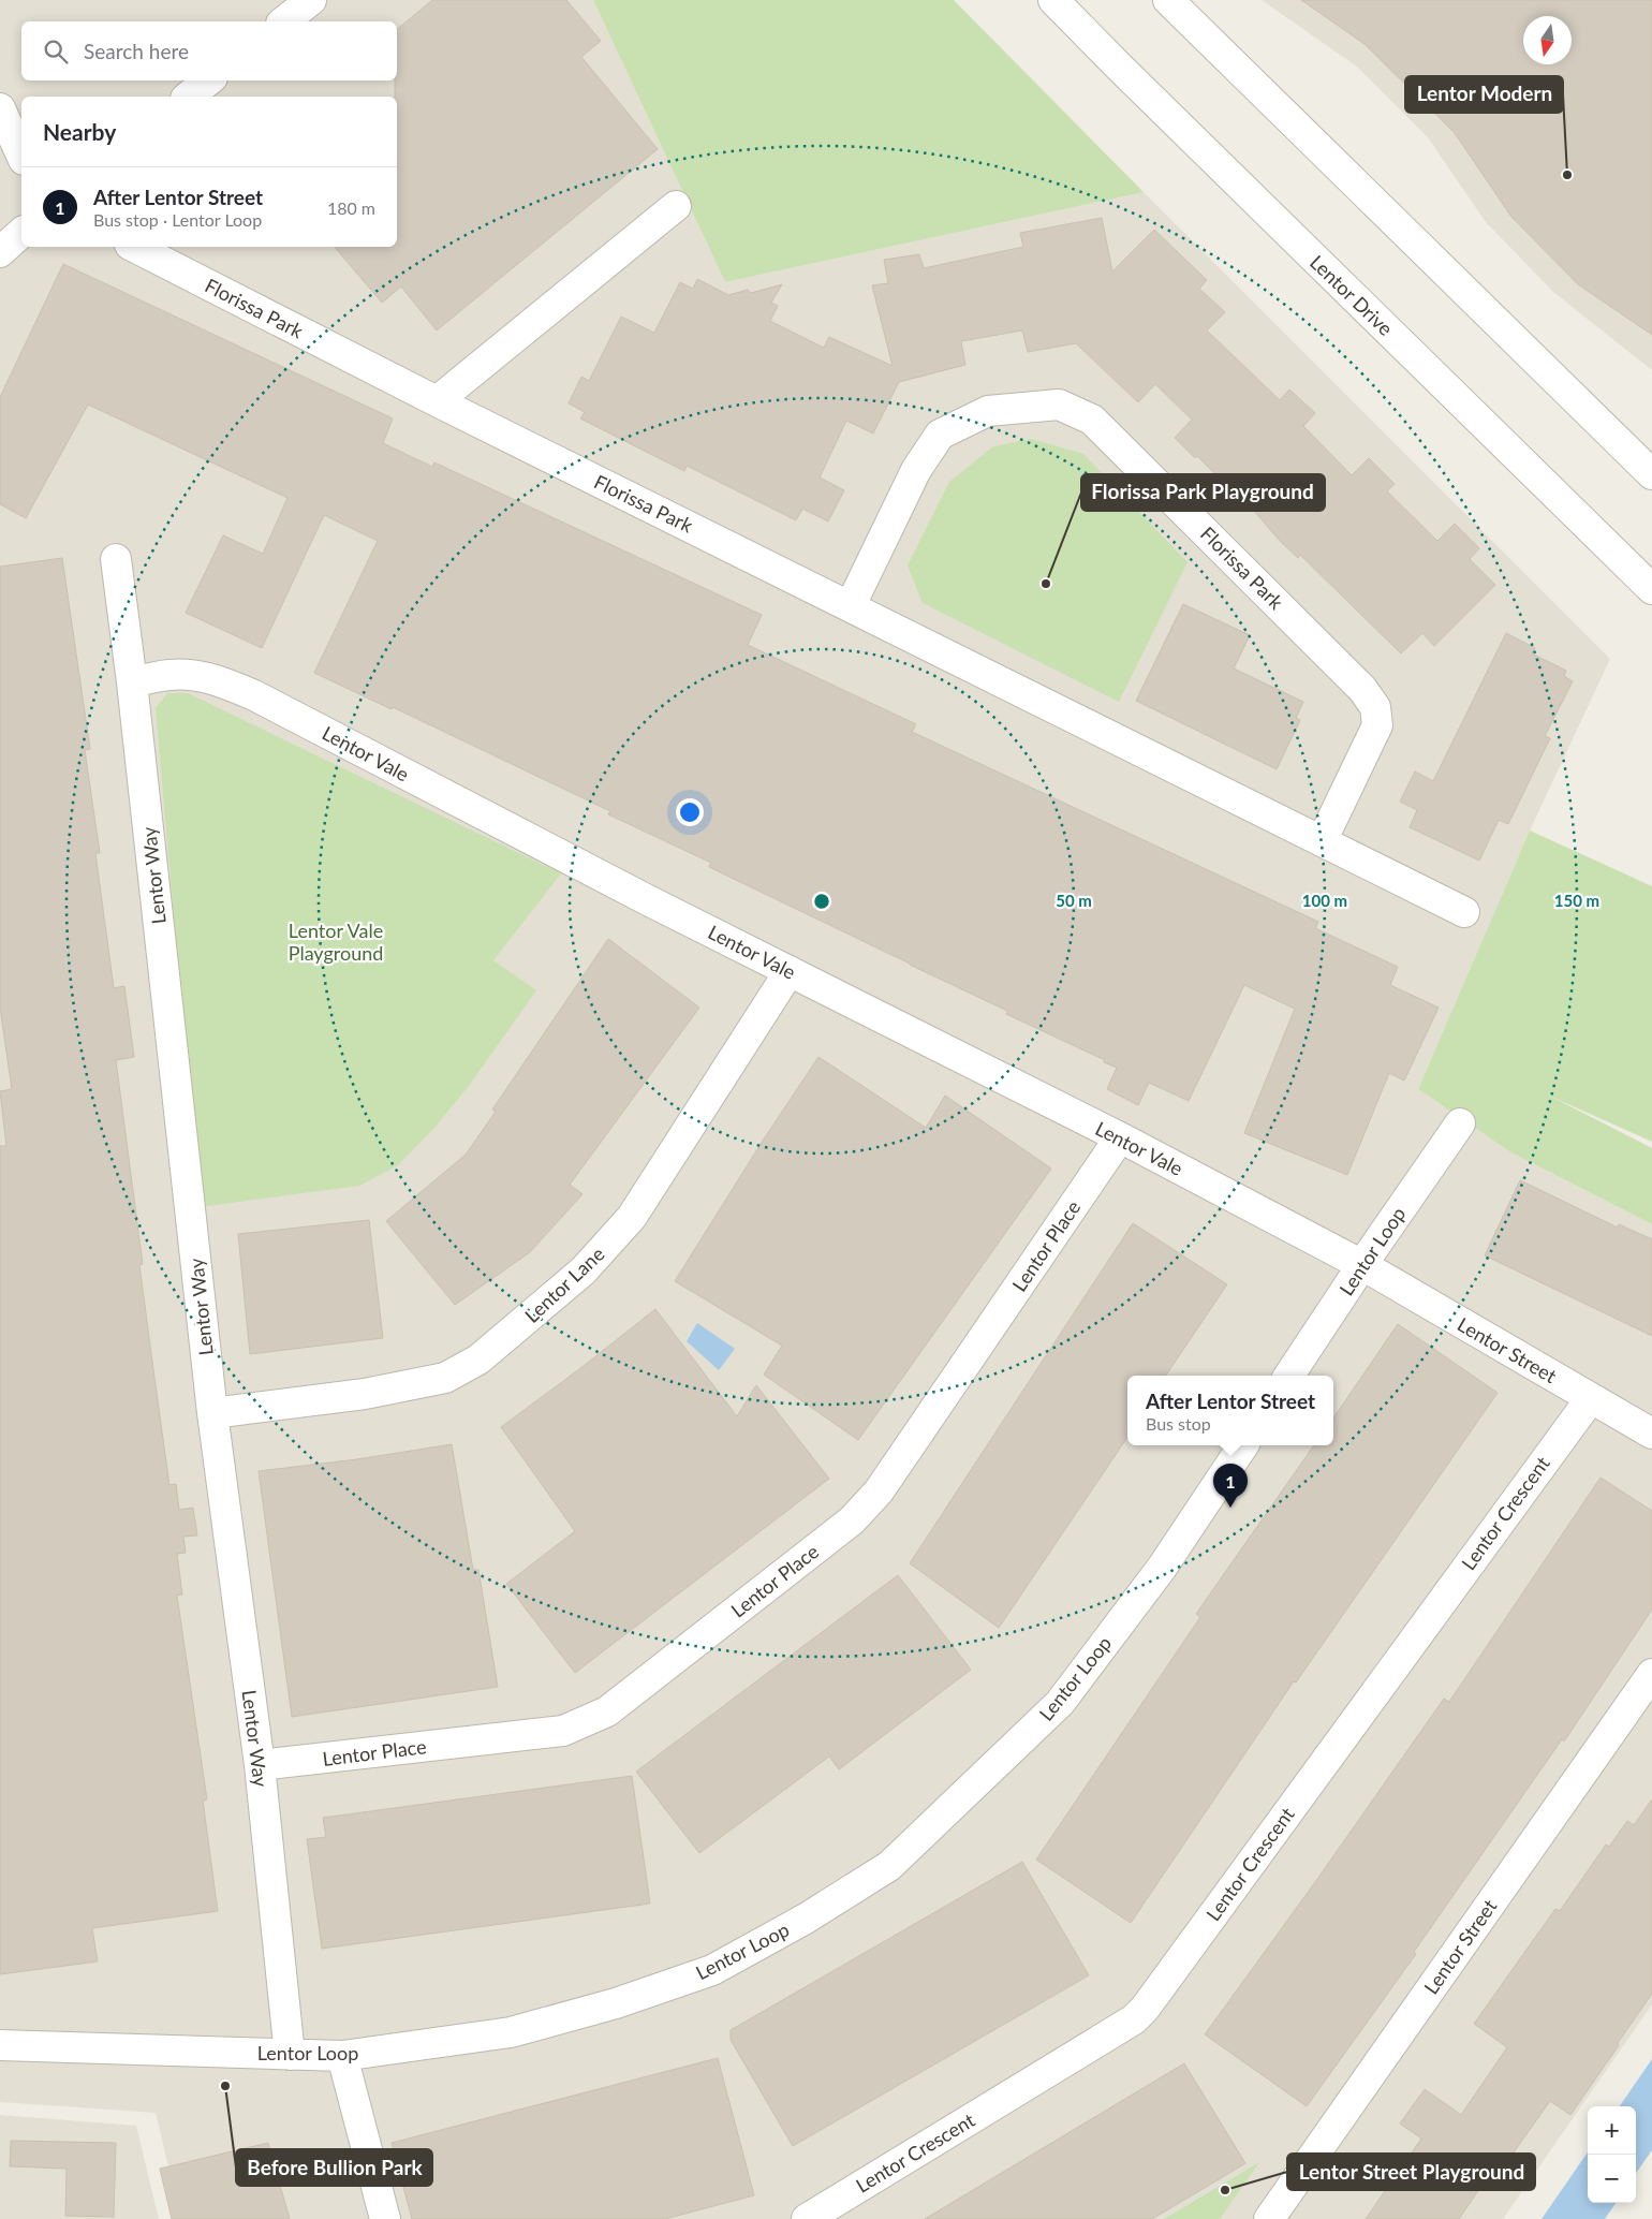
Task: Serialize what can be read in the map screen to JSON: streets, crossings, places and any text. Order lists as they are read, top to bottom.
{
  "streets": {
    "street": [
      "Lentor Drive",
      "Florissa Park",
      "Lentor Vale",
      "Lentor Way",
      "Lentor Place",
      "Lentor Loop",
      "Lentor Lane",
      "Lentor Street",
      "Lentor Crescent"
    ]
  },
  "crossings": [
    ["Lentor Vale", "Lentor Way"],
    ["Lentor Vale", "Lentor Place"],
    ["Lentor Vale", "Lentor Loop"],
    ["Lentor Vale", "Lentor Lane"],
    ["Lentor Vale", "Lentor Street"],
    ["Lentor Way", "Lentor Place"],
    ["Lentor Way", "Lentor Loop"],
    ["Lentor Way", "Lentor Lane"],
    ["Lentor Loop", "Lentor Street"],
    ["Lentor Street", "Lentor Crescent"]
  ],
  "parks": ["Lentor Vale Playground"],
  "places": [
    "Lentor Modern",
    "Florissa Park Playground",
    "Before Bullion Park",
    "Lentor Street Playground"
  ],
  "north": "bottom",
  "page": {
    "search": "Search here",
    "heading": "Nearby",
    "list": [
      {
        "mark": "1",
        "name": "After Lentor Street",
        "note": "Bus stop · Lentor Loop",
        "value": "180 m"
      }
    ],
    "popup": ["After Lentor Street", "Bus stop"],
    "pins": "1",
    "map_buttons": ["+", "−"]
  },
  "rings": ["50 m", "100 m", "150 m"]
}
